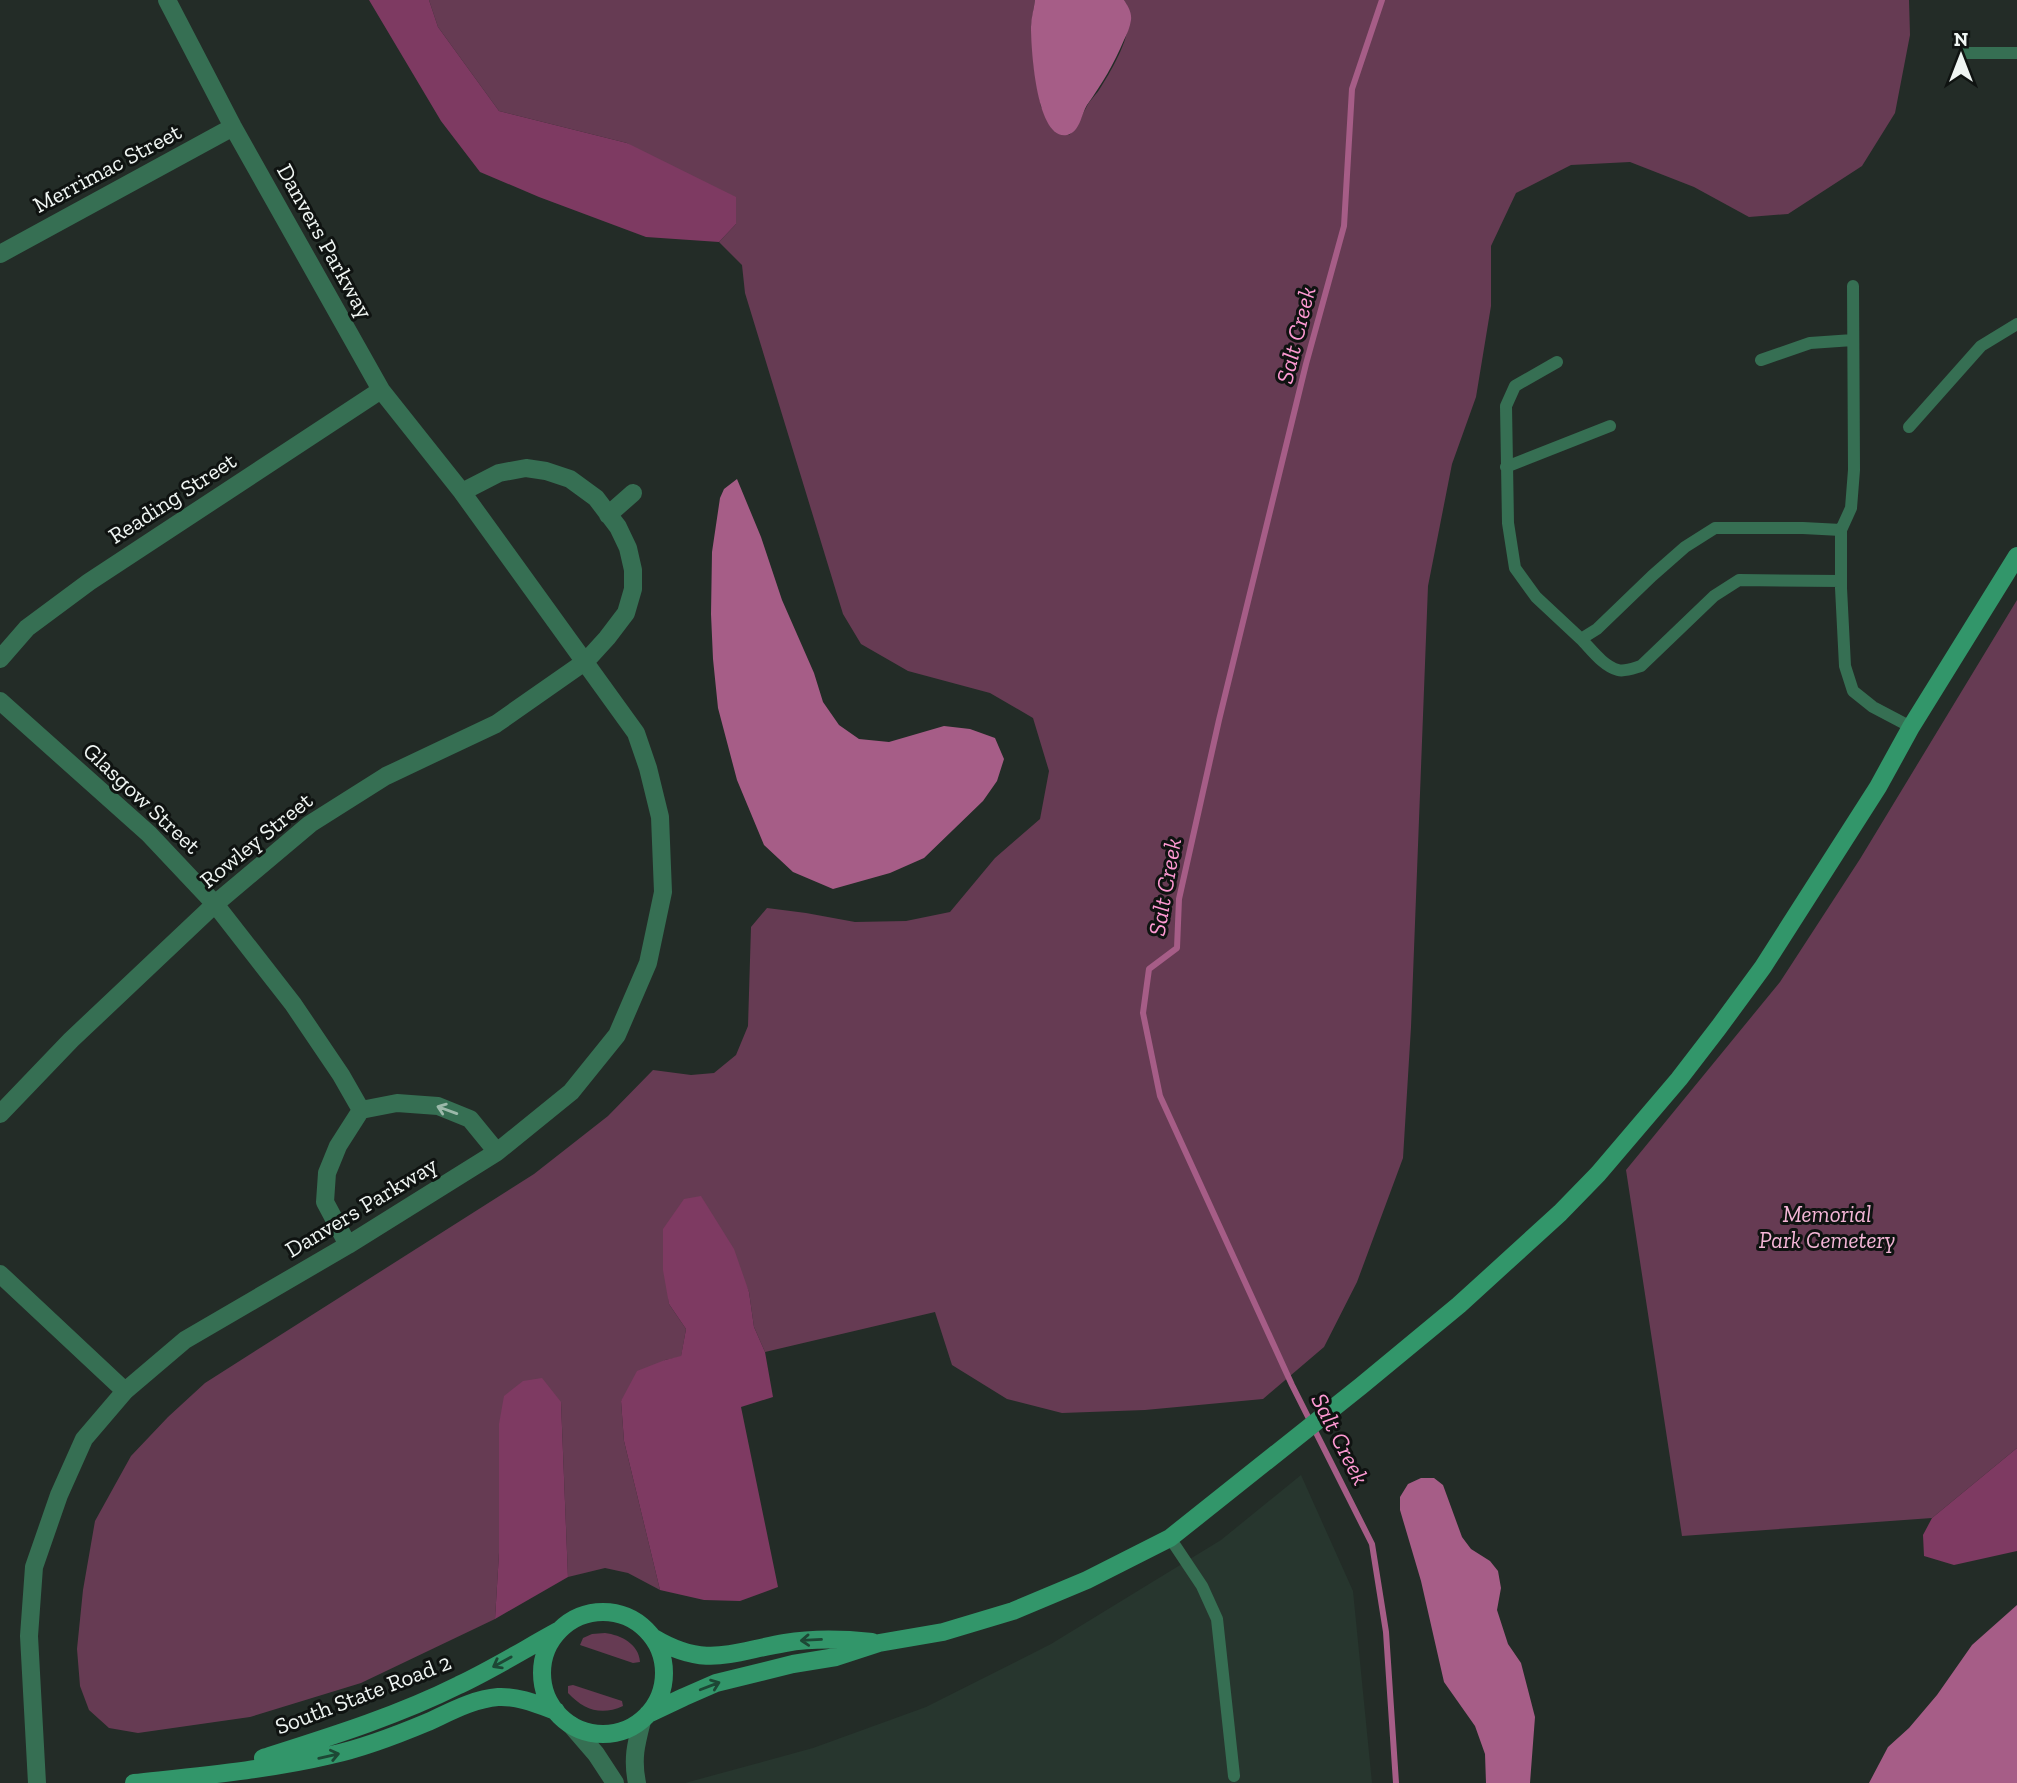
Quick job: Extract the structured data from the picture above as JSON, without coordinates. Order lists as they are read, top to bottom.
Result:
{
  "streets": {
    "main road": ["South State Road 2"],
    "street": [
      "Merrimac Street",
      "Danvers Parkway",
      "Reading Street",
      "Glasgow Street",
      "Rowley Street"
    ]
  },
  "crossings": [
    ["Merrimac Street", "Danvers Parkway"],
    ["Danvers Parkway", "Reading Street"],
    ["Danvers Parkway", "Rowley Street"],
    ["Glasgow Street", "Rowley Street"]
  ],
  "water": ["Salt Creek"],
  "parks": ["Memorial Park Cemetery"],
  "north": "top"
}
